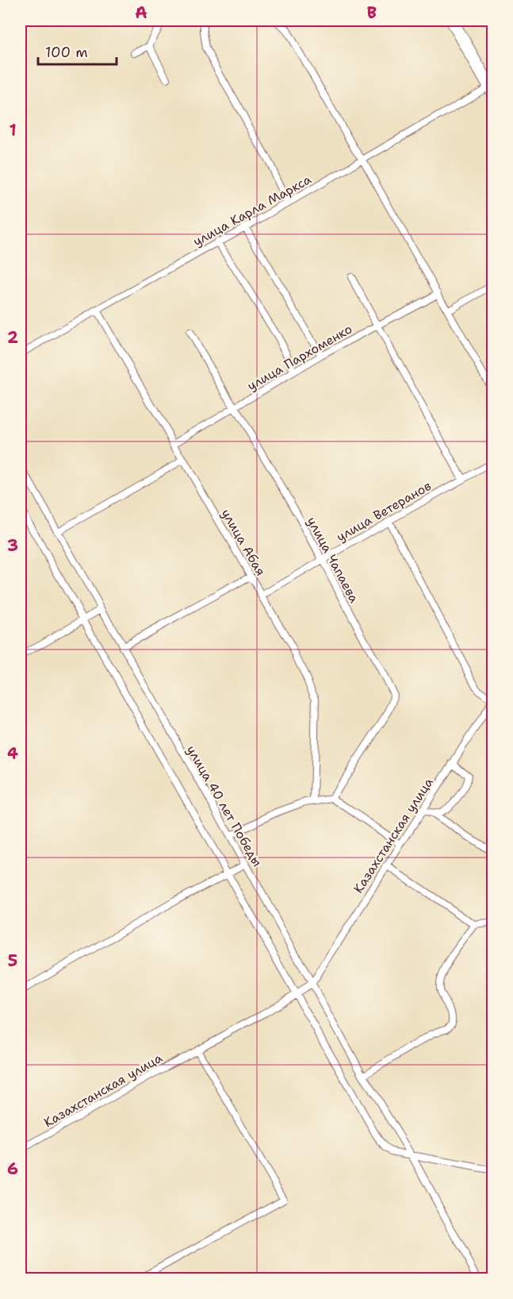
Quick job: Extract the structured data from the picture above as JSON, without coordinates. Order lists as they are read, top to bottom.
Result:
{
  "streets": {
    "street": [
      "улица Карла Маркса",
      "улица Пархоменко",
      "улица Ветеранов",
      "улица Абая",
      "улица Чапаева",
      "улица 40 лет Победы",
      "Казахстанская улица"
    ]
  },
  "crossings": [
    ["улица Карла Маркса", "улица Абая"],
    ["улица Пархоменко", "улица Абая"],
    ["улица Пархоменко", "улица Чапаева"],
    ["улица Ветеранов", "улица Абая"],
    ["улица Ветеранов", "улица Чапаева"],
    ["улица 40 лет Победы", "Казахстанская улица"]
  ],
  "scale_bar": "100 m",
  "grid": {
    "columns": ["A", "B"],
    "rows": [
      "1",
      "2",
      "3",
      "4",
      "5",
      "6"
    ]
  }
}
